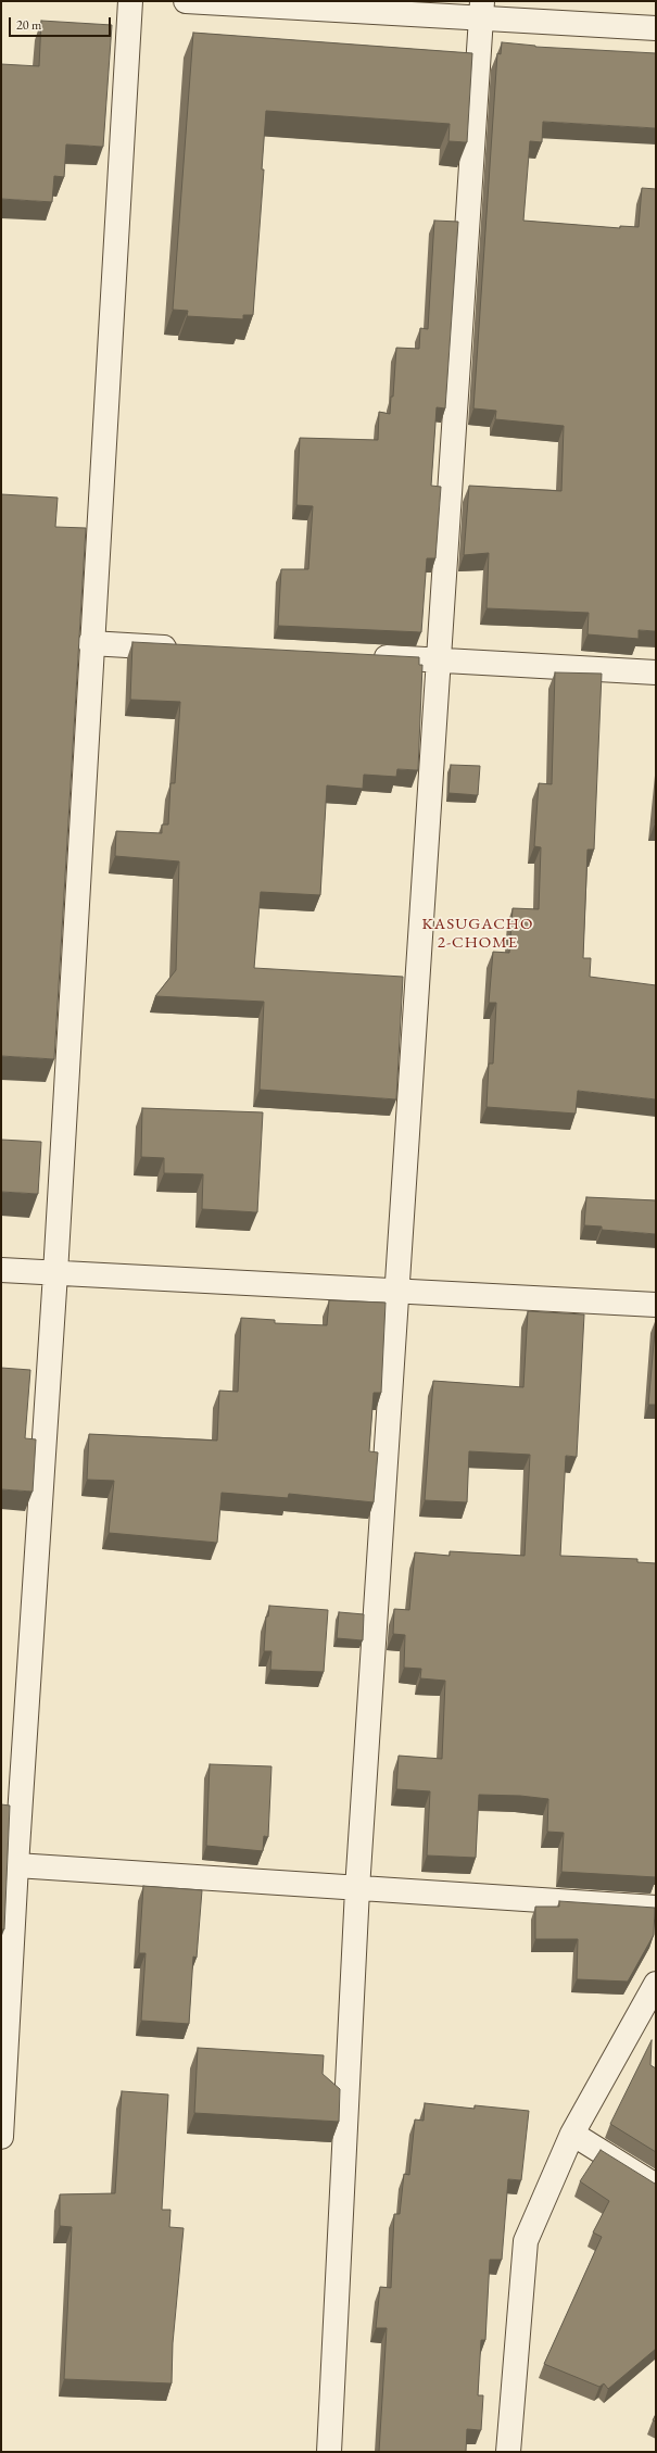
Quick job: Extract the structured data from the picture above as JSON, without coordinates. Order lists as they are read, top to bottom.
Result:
{
  "districts": ["KASUGACHO 2-CHOME"],
  "scale_bar": "20 m"
}
